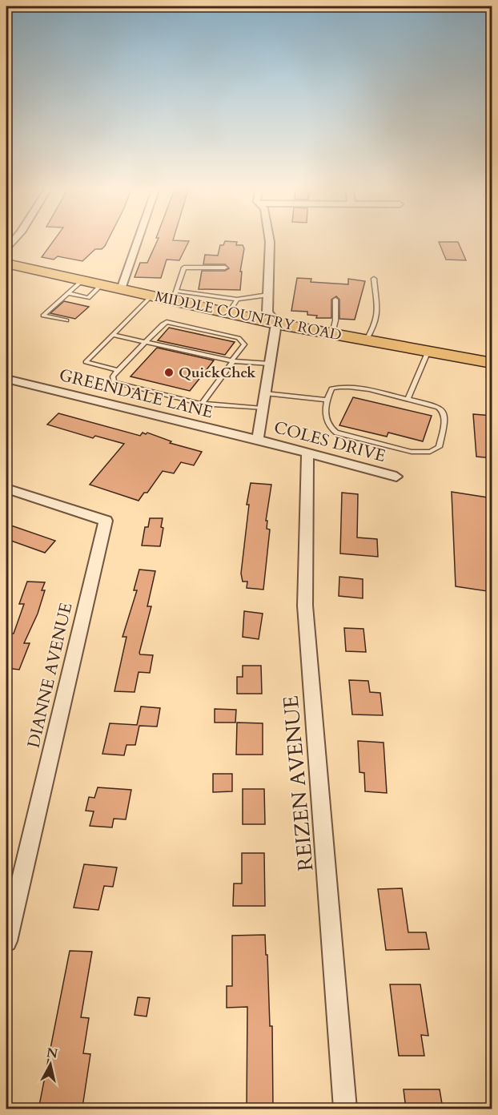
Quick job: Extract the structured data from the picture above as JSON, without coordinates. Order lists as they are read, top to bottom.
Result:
{
  "streets": {
    "main road": ["MIDDLE COUNTRY ROAD"],
    "street": [
      "GREENDALE LANE",
      "COLES DRIVE",
      "DIANNE AVENUE",
      "REIZEN AVENUE"
    ]
  },
  "crossings": [
    ["MIDDLE COUNTRY ROAD", "COLES DRIVE"],
    ["GREENDALE LANE", "COLES DRIVE"],
    ["COLES DRIVE", "REIZEN AVENUE"]
  ],
  "places": ["QuickChek"],
  "north": "top"
}
